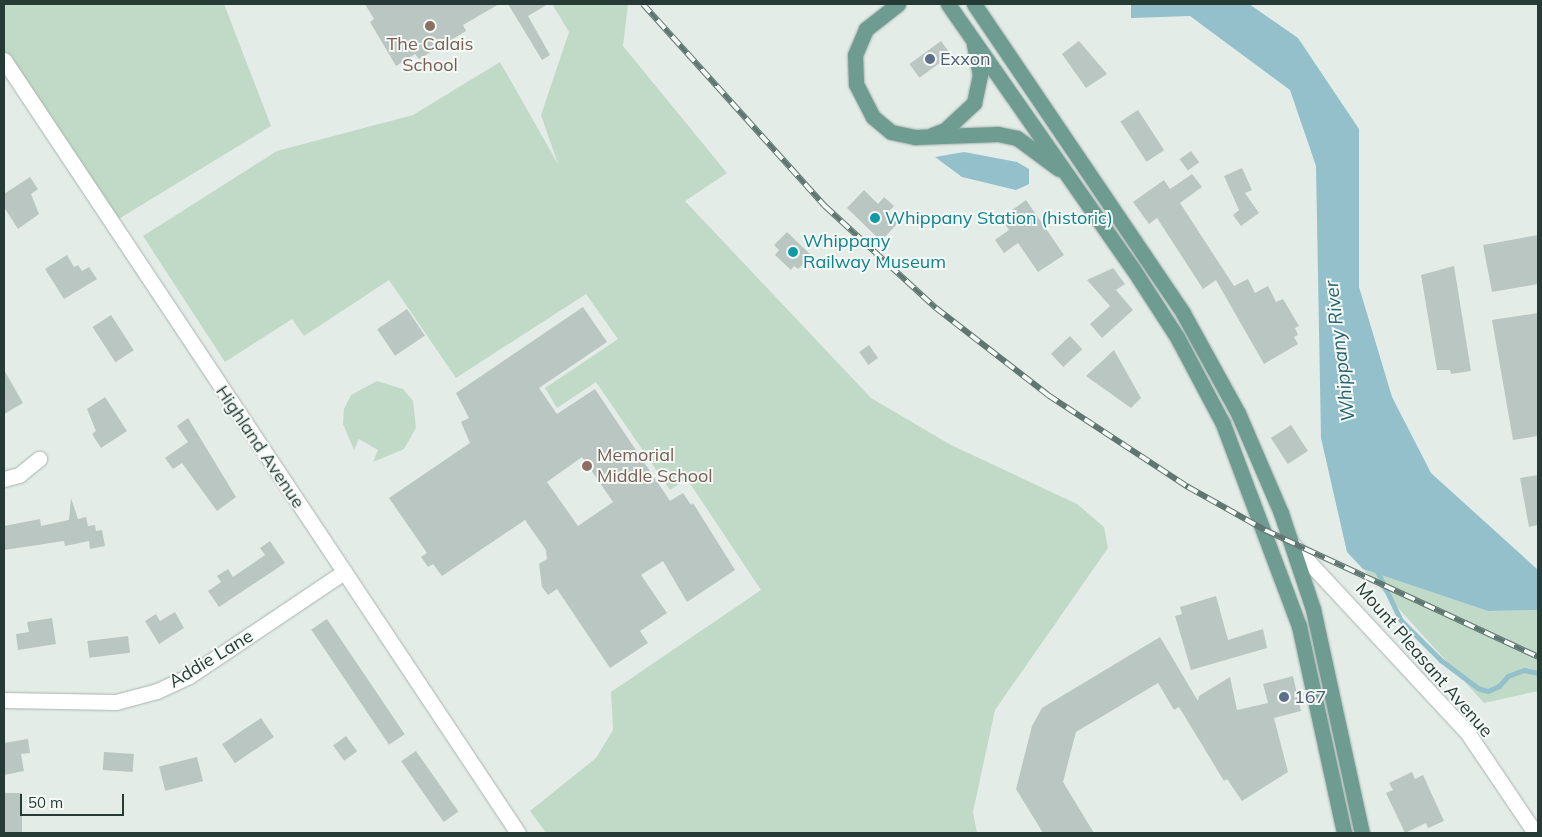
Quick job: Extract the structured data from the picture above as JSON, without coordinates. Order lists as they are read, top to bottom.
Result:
{
  "streets": {
    "street": ["Highland Avenue", "Addie Lane", "Mount Pleasant Avenue"]
  },
  "crossings": [
    ["Highland Avenue", "Addie Lane"]
  ],
  "water": ["Whippany River"],
  "places": [
    "The Calais School",
    "Exxon",
    "Whippany Station (historic)",
    "Whippany Railway Museum",
    "Memorial Middle School",
    "167"
  ],
  "scale_bar": "50 m"
}
